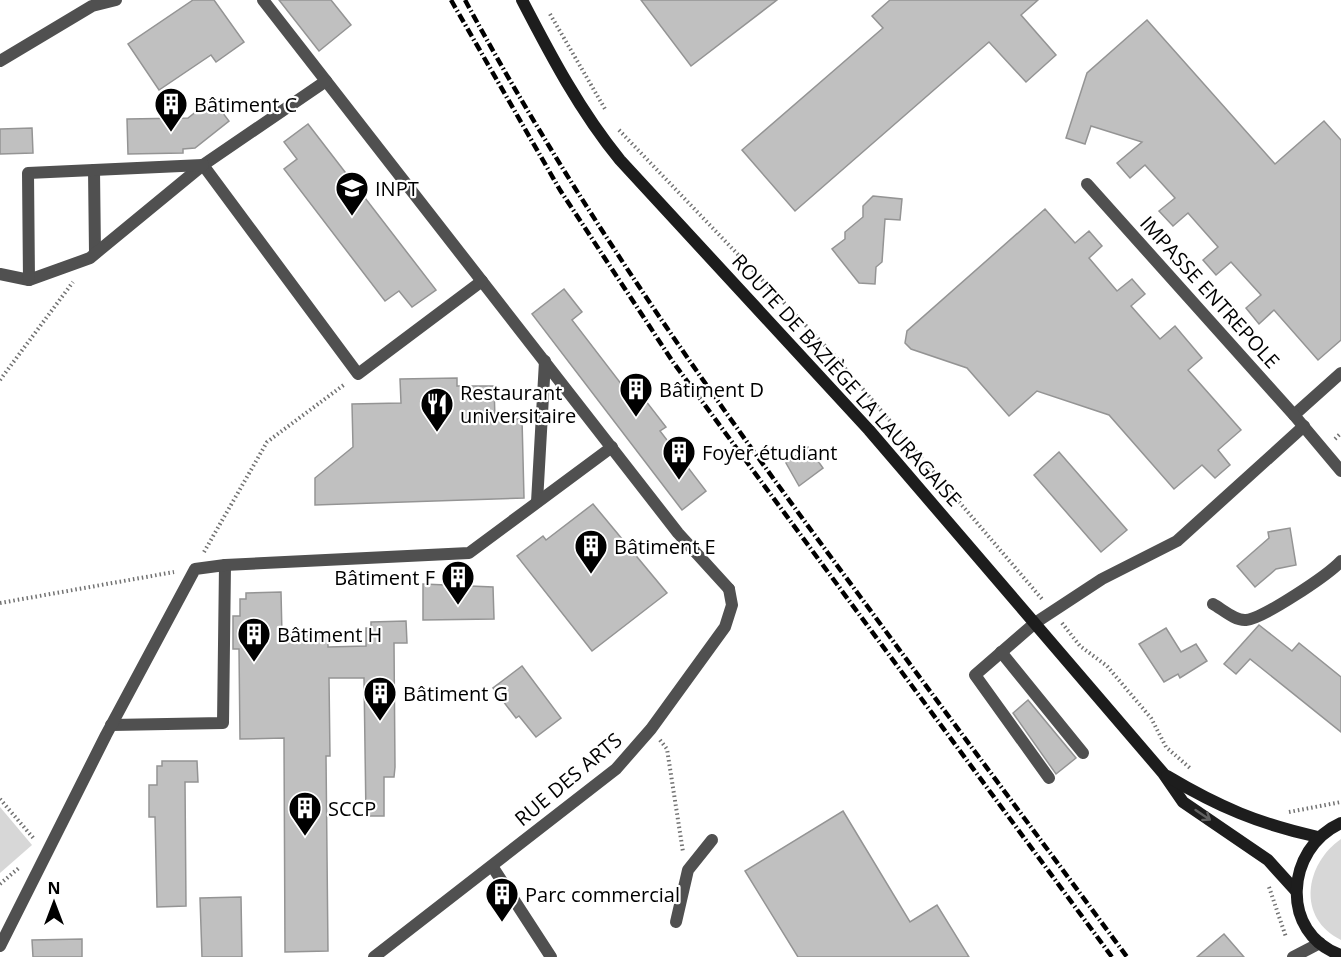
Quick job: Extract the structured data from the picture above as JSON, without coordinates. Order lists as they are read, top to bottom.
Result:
{
  "streets": {
    "main road": ["ROUTE DE BAZIÈGE LA LAURAGAISE"],
    "street": ["IMPASSE ENTREPOLE", "RUE DES ARTS"]
  },
  "places": {
    "building": [
      "Bâtiment C",
      "Bâtiment D",
      "Foyer étudiant",
      "Bâtiment E",
      "Bâtiment F",
      "Bâtiment H",
      "Bâtiment G",
      "SCCP",
      "Parc commercial"
    ],
    "school or university": ["INPT"],
    "restaurant": ["Restaurant universitaire"]
  },
  "north": "top"
}
